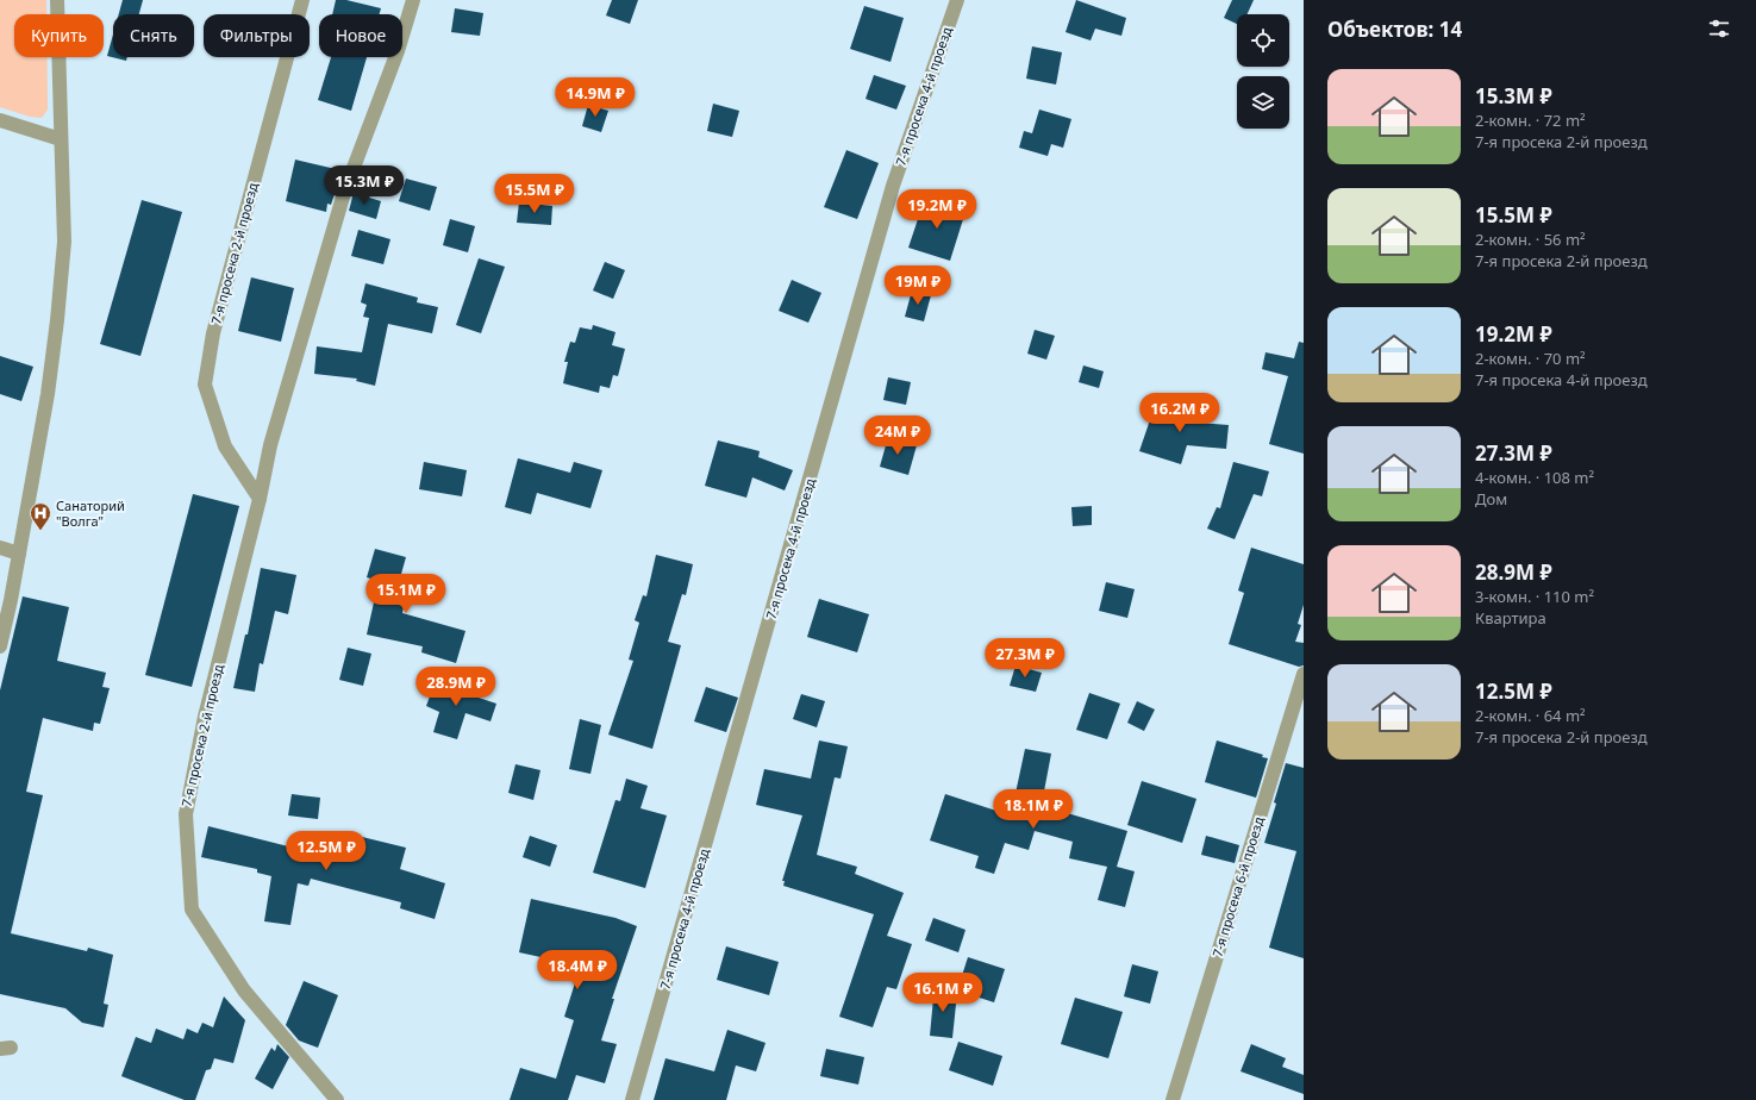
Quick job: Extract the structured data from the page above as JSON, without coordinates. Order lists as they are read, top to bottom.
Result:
{
  "streets": {
    "street": ["7-я просека 4-й проезд", "7-я просека 2-й проезд", "7-я просека 6-й проезд"]
  },
  "places": {
    "hospital": ["Санаторий \"Волга\""]
  },
  "page": {
    "heading": "Объектов: 14",
    "chip": [
      "Купить",
      "Снять",
      "Фильтры",
      "Новое"
    ],
    "list": [
      {
        "name": "15.3M ₽",
        "note": "2-комн. · 72 m² · 7-я просека 2-й проезд"
      },
      {
        "name": "15.5M ₽",
        "note": "2-комн. · 56 m² · 7-я просека 2-й проезд"
      },
      {
        "name": "19.2M ₽",
        "note": "2-комн. · 70 m² · 7-я просека 4-й проезд"
      },
      {
        "name": "27.3M ₽",
        "note": "4-комн. · 108 m² · Дом"
      },
      {
        "name": "28.9M ₽",
        "note": "3-комн. · 110 m² · Квартира"
      },
      {
        "name": "12.5M ₽",
        "note": "2-комн. · 64 m² · 7-я просека 2-й проезд"
      }
    ],
    "price": [
      "14.9M ₽",
      "15.3M ₽",
      "15.5M ₽",
      "19.2M ₽",
      "19M ₽",
      "16.2M ₽",
      "24M ₽",
      "15.1M ₽",
      "27.3M ₽",
      "28.9M ₽",
      "18.1M ₽",
      "12.5M ₽",
      "18.4M ₽",
      "16.1M ₽"
    ]
  }
}
